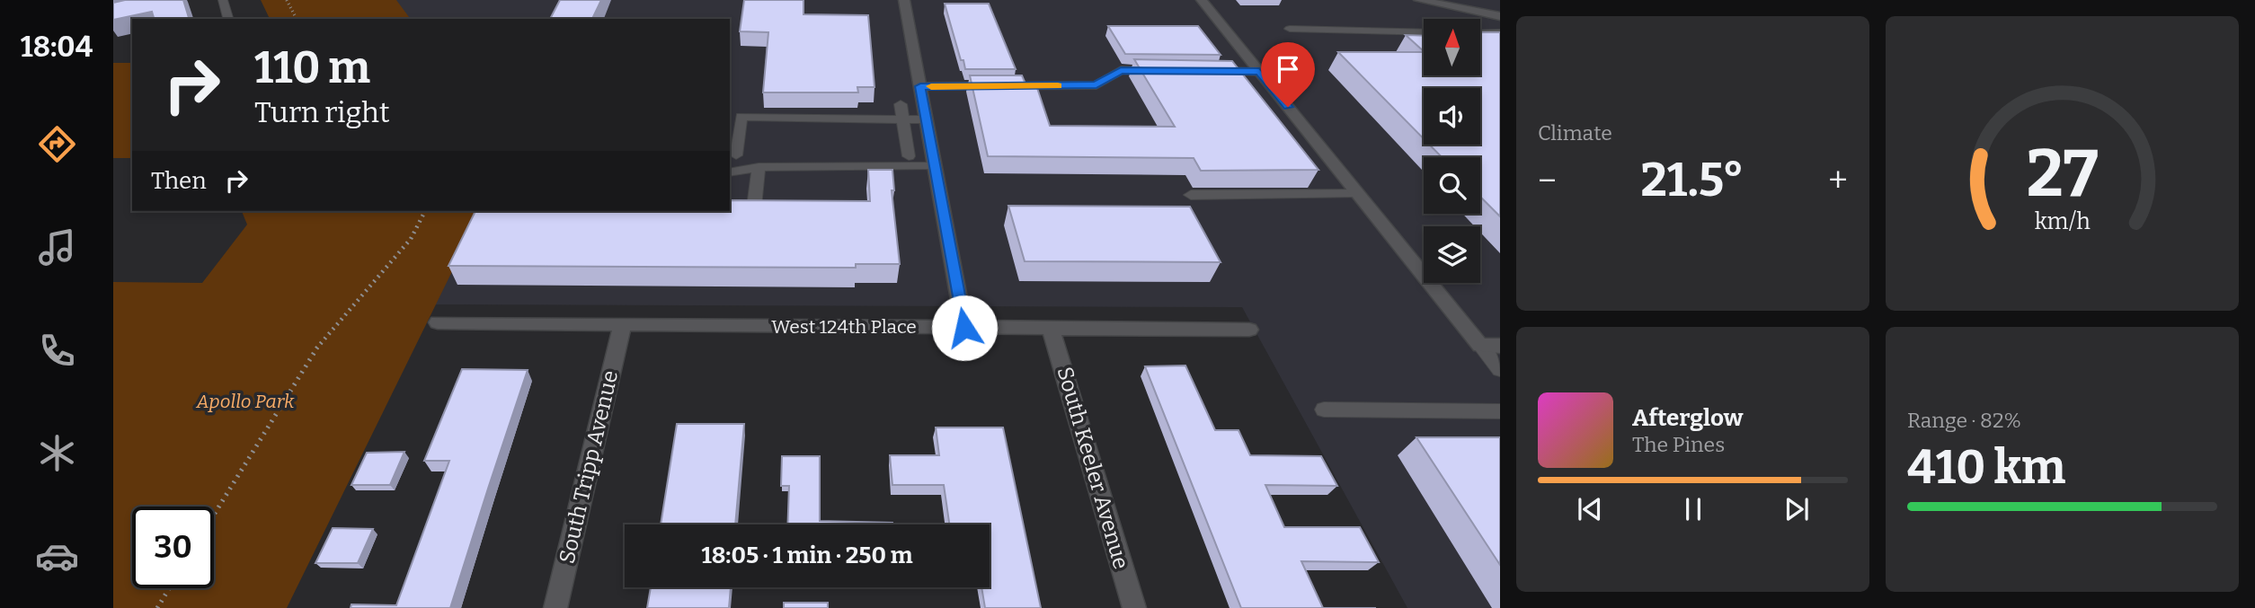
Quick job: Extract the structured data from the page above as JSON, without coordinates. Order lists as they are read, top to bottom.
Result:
{
  "streets": {
    "street": ["West 124th Place", "South Tripp Avenue", "South Keeler Avenue"]
  },
  "crossings": [
    ["West 124th Place", "South Tripp Avenue"],
    ["West 124th Place", "South Keeler Avenue"]
  ],
  "parks": ["Apollo Park"],
  "north": "top",
  "page": {
    "tabs": "18:04",
    "tile": [
      "Climate",
      ["Range · 82%", "410 km"]
    ],
    "turn": ["110 m", "Turn right"],
    "then": "Then",
    "heat": ["−", "21.5°", "+"],
    "song": ["Afterglow", "The Pines"],
    "limit": "30",
    "trip": "18:05 · 1 min · 250 m",
    "gauge": ["27", "km/h"]
  }
}
